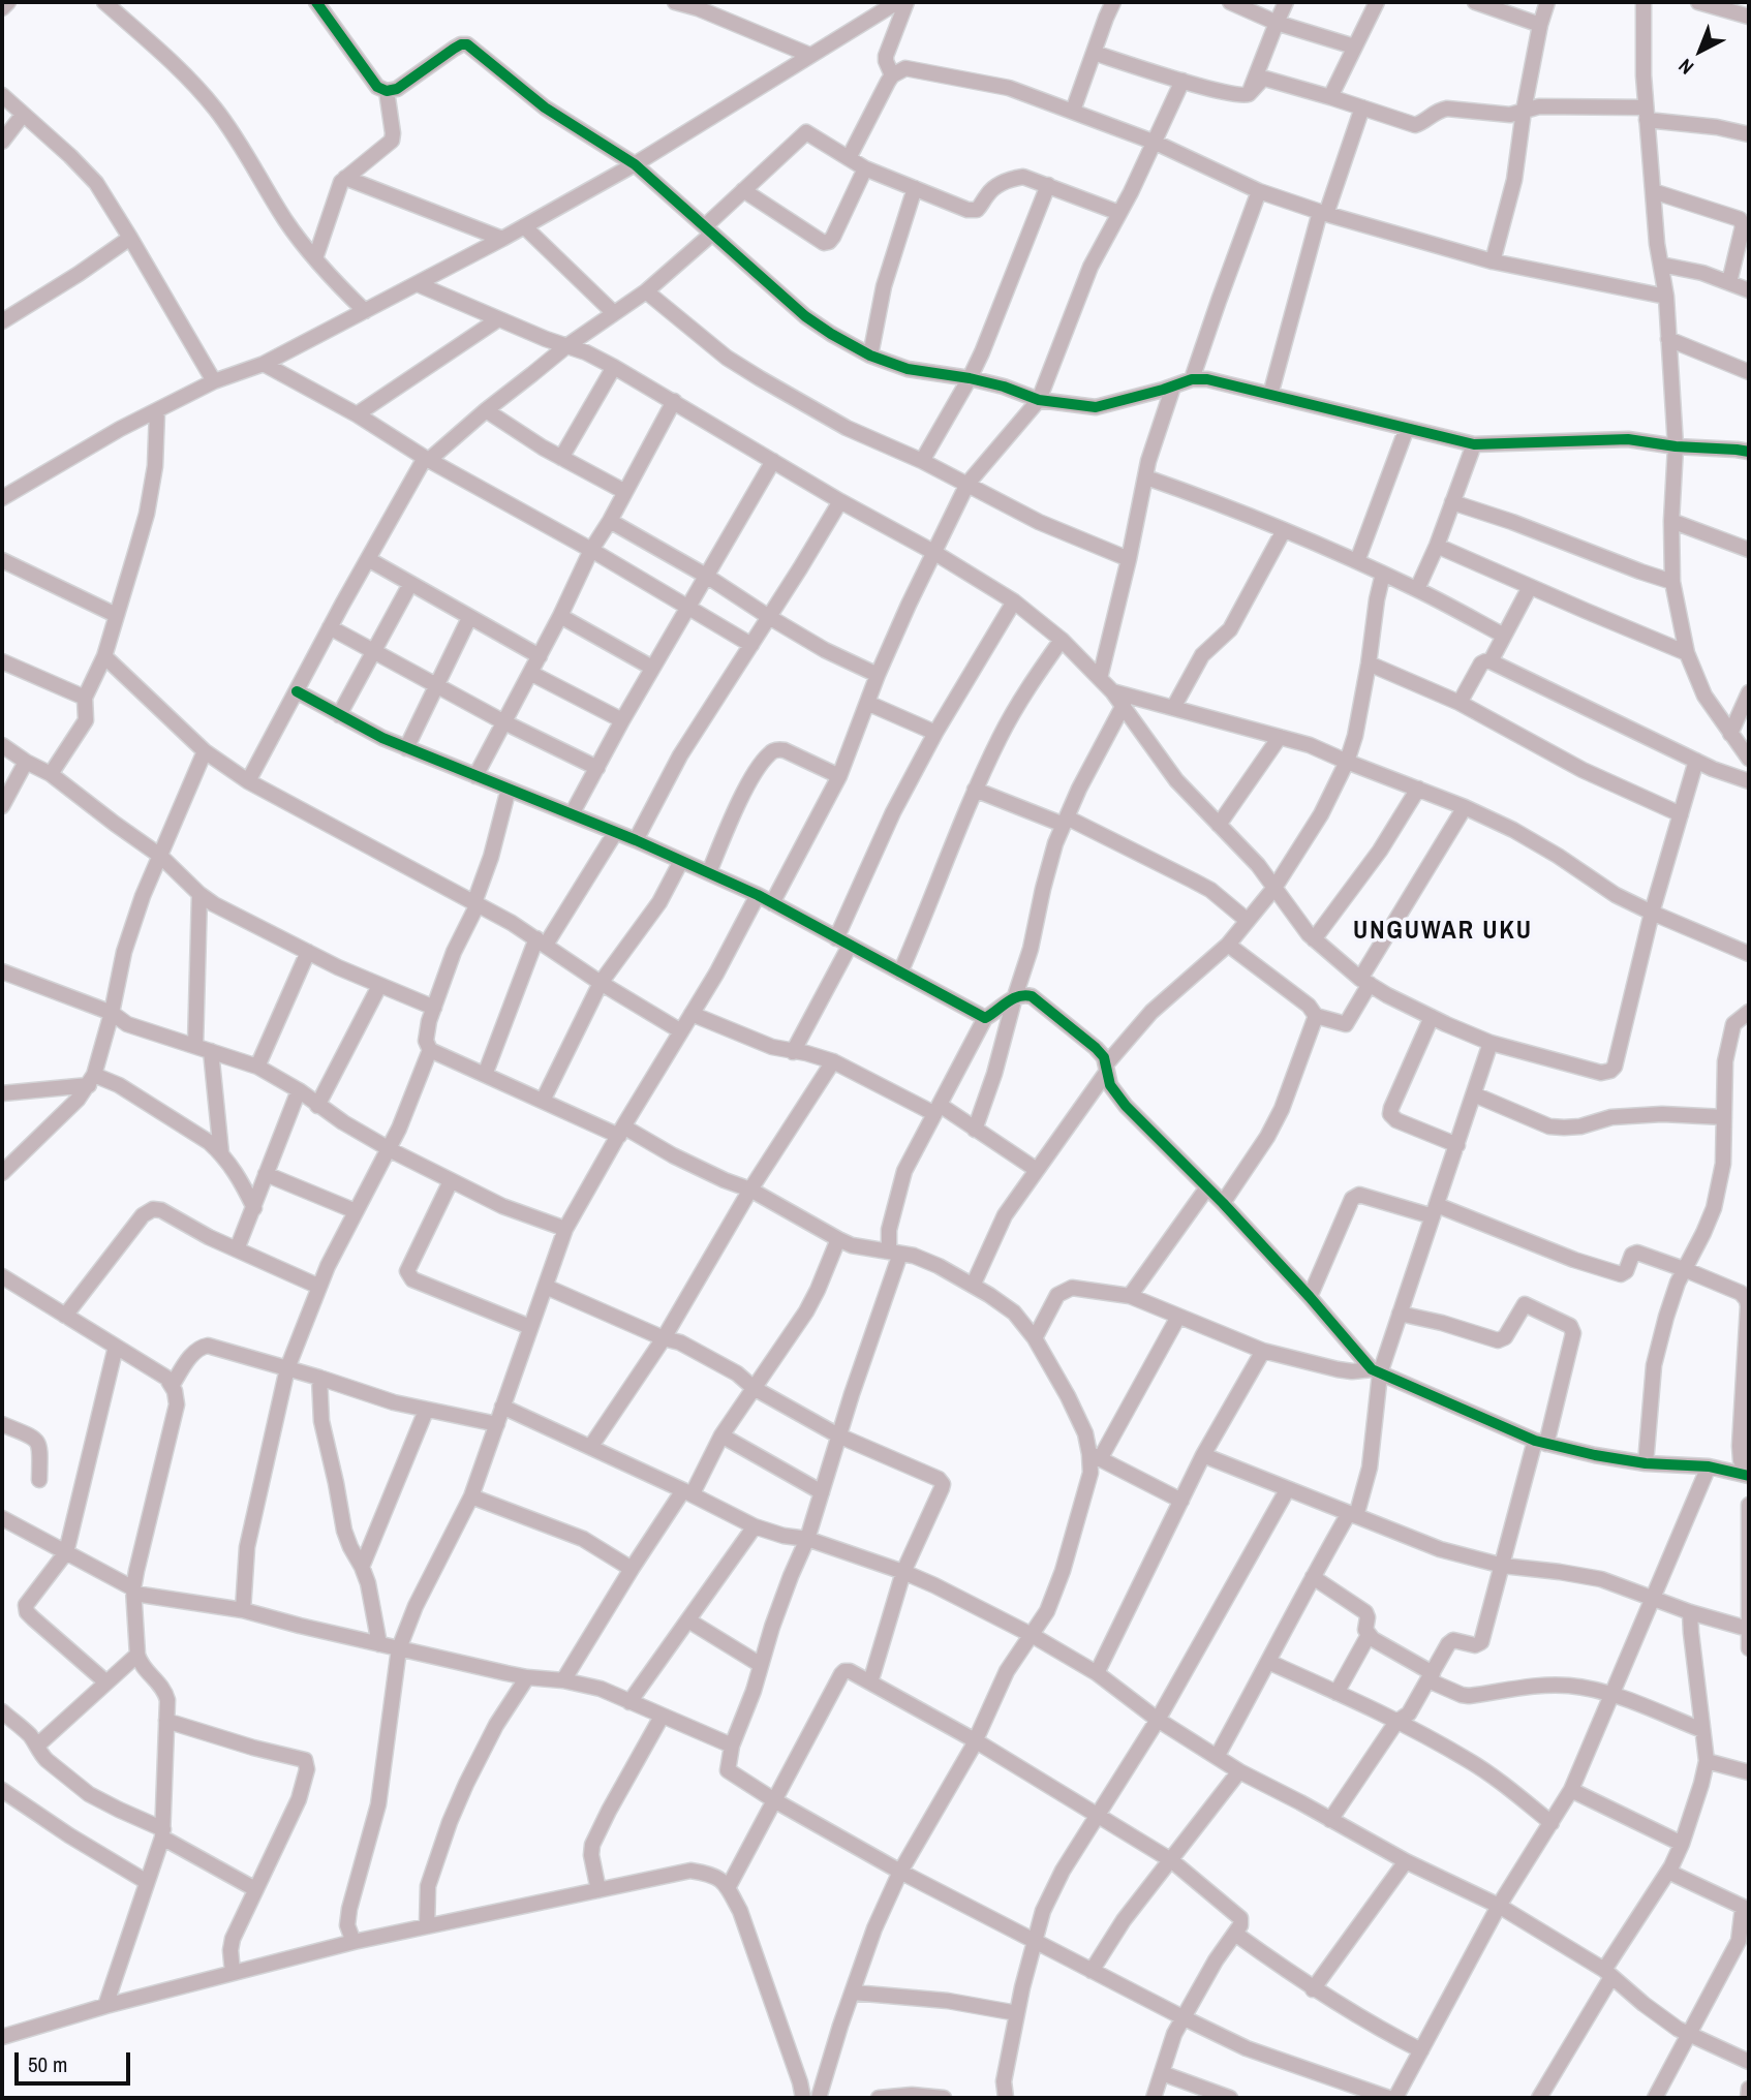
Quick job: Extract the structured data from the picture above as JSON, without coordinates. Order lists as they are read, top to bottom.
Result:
{
  "districts": ["UNGUWAR UKU"],
  "scale_bar": "50 m",
  "north": "bottom left"
}
